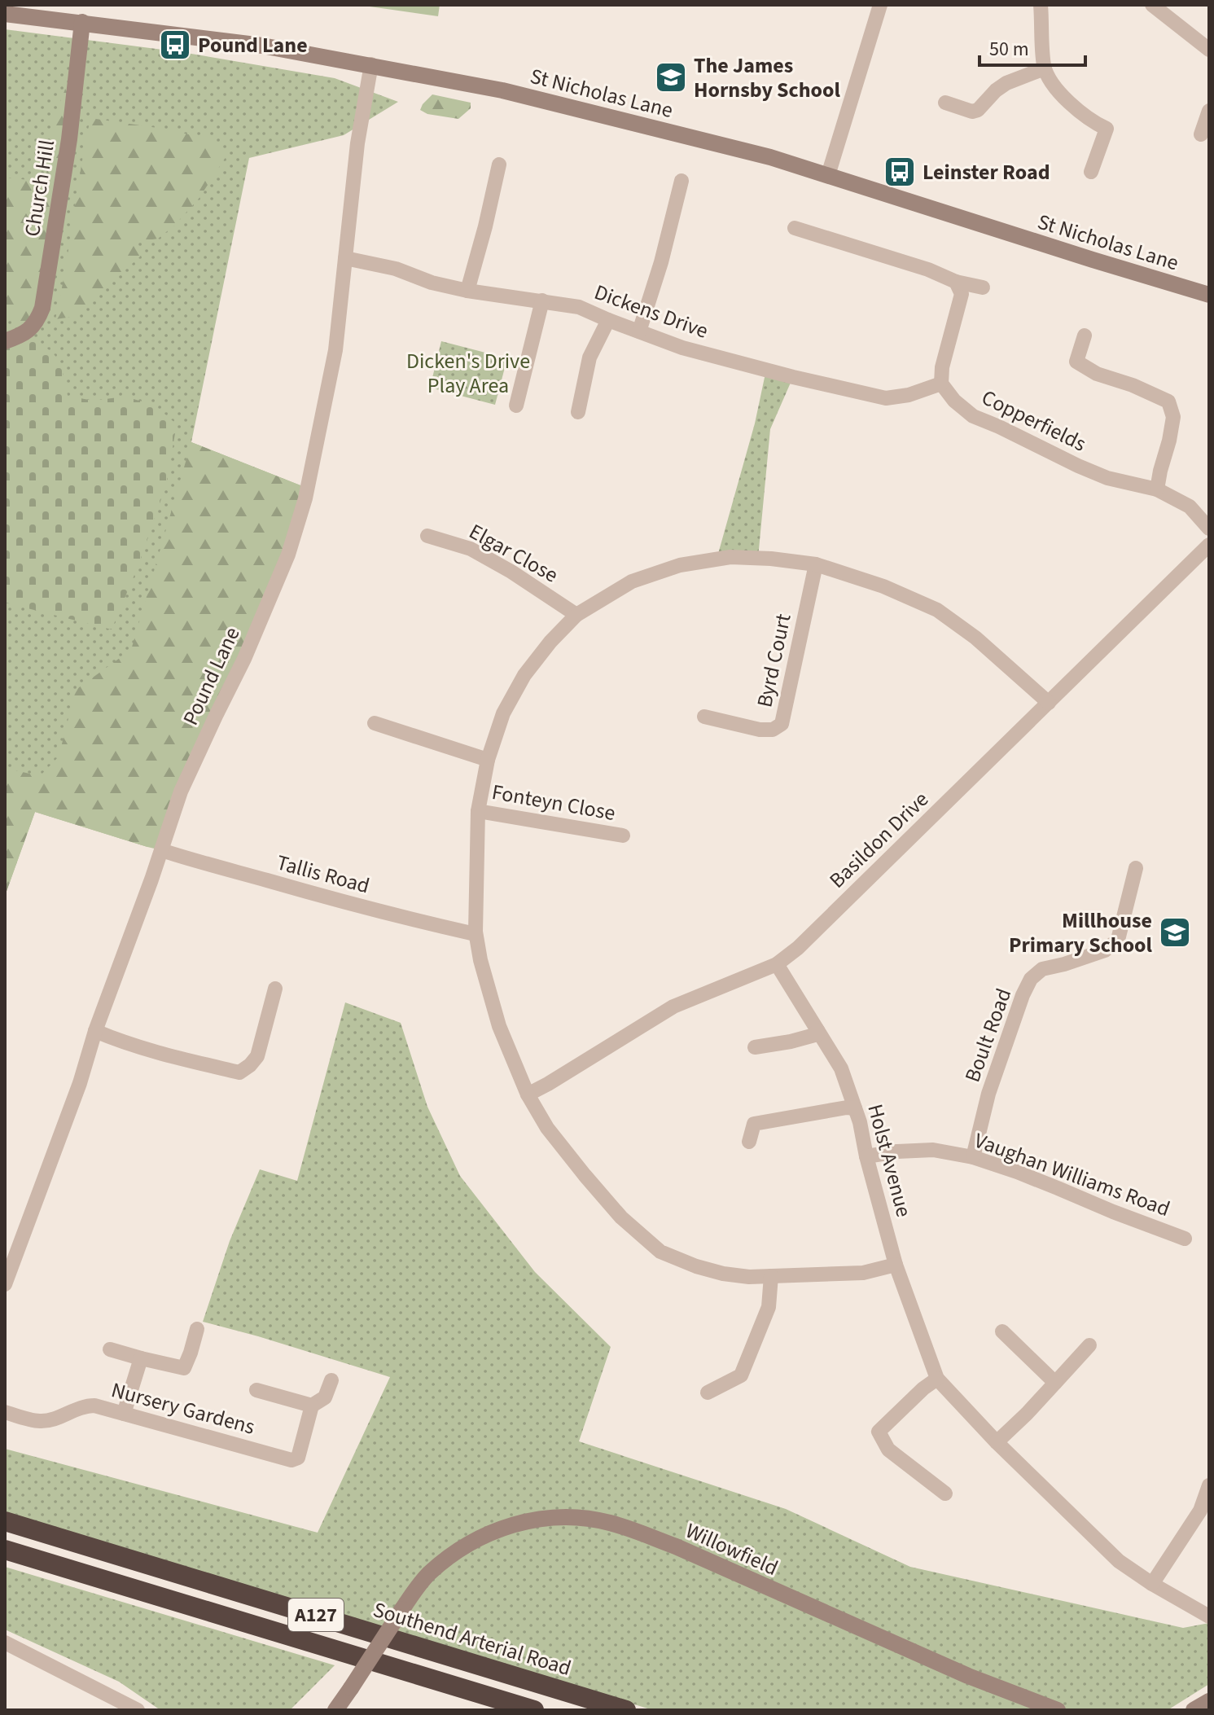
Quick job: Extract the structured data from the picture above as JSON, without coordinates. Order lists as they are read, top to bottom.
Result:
{
  "streets": {
    "highway": ["A127", "Southend Arterial Road"],
    "main road": ["St Nicholas Lane", "Church Hill", "Willowfield"],
    "street": [
      "Dickens Drive",
      "Copperfields",
      "Elgar Close",
      "Byrd Court",
      "Pound Lane",
      "Fonteyn Close",
      "Basildon Drive",
      "Tallis Road",
      "Boult Road",
      "Holst Avenue",
      "Vaughan Williams Road",
      "Nursery Gardens"
    ]
  },
  "crossings": [
    ["St Nicholas Lane", "Church Hill"],
    ["St Nicholas Lane", "Pound Lane"],
    ["Dickens Drive", "Copperfields"],
    ["Dickens Drive", "Pound Lane"],
    ["Pound Lane", "Tallis Road"],
    ["Basildon Drive", "Holst Avenue"],
    ["Boult Road", "Vaughan Williams Road"],
    ["Holst Avenue", "Vaughan Williams Road"]
  ],
  "parks": ["Dicken's Drive Play Area"],
  "places": {
    "bus stop": ["Pound Lane", "Leinster Road"],
    "school or university": ["The James Hornsby School", "Millhouse Primary School"]
  },
  "scale_bar": "50 m"
}
